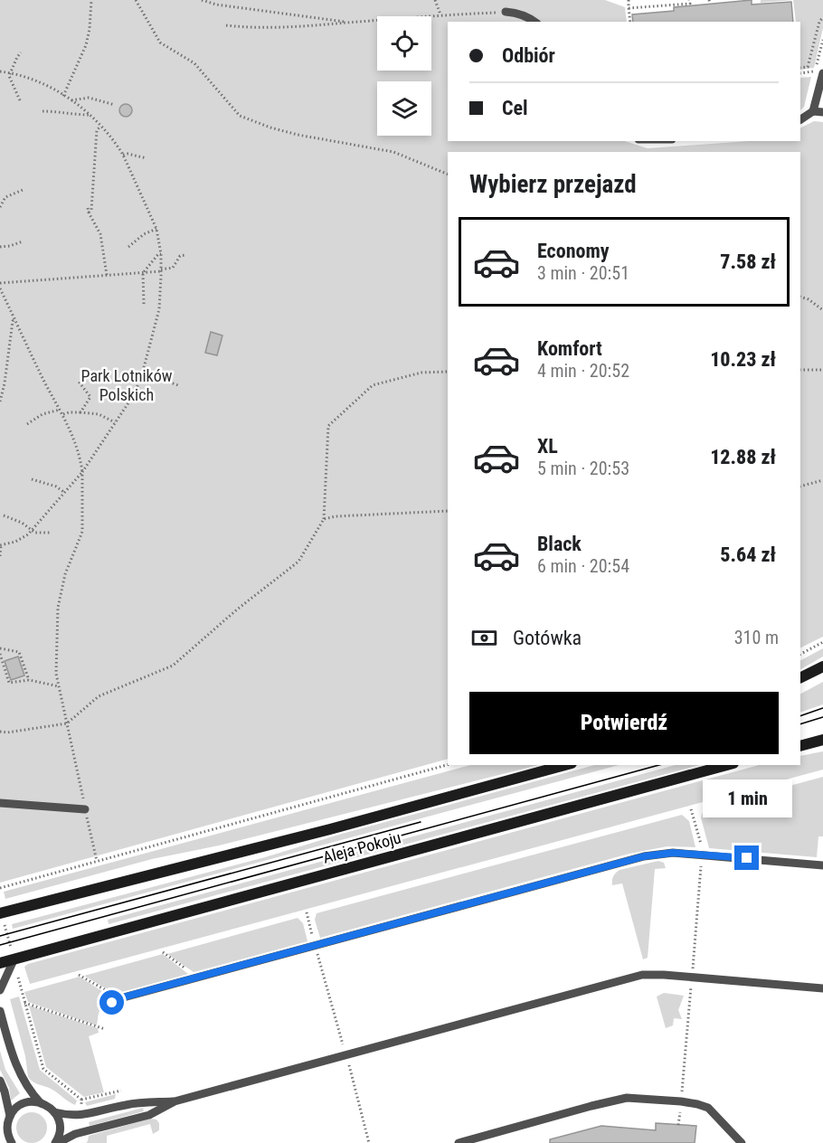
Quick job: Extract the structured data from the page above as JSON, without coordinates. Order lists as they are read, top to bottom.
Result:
{
  "streets": {
    "main road": ["Aleja Pokoju"]
  },
  "parks": ["Park Lotników Polskich"],
  "page": {
    "banner": ["Odbiór", "Cel"],
    "heading": "Wybierz przejazd",
    "list": [
      {
        "name": "Economy",
        "note": "3 min · 20:51",
        "value": "7.58 zł"
      },
      {
        "name": "Komfort",
        "note": "4 min · 20:52",
        "value": "10.23 zł"
      },
      {
        "name": "XL",
        "note": "5 min · 20:53",
        "value": "12.88 zł"
      },
      {
        "name": "Black",
        "note": "6 min · 20:54",
        "value": "5.64 zł"
      }
    ],
    "pay": ["Gotówka", "310 m"],
    "buttons": "Potwierdź",
    "bubble": "1 min"
  }
}
